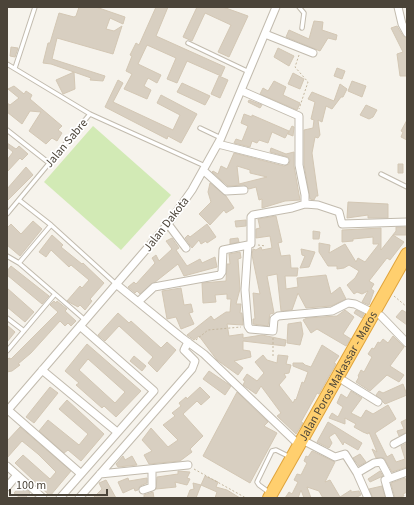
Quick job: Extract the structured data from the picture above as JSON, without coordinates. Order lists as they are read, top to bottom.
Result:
{
  "streets": {
    "highway": ["Jalan Poros Makassar - Maros"],
    "street": ["Jalan Dakota"],
    "lane": ["Jalan Sabre"]
  },
  "crossings": [
    ["Jalan Sabre", "Jalan Dakota"]
  ],
  "scale_bar": "100 m"
}
